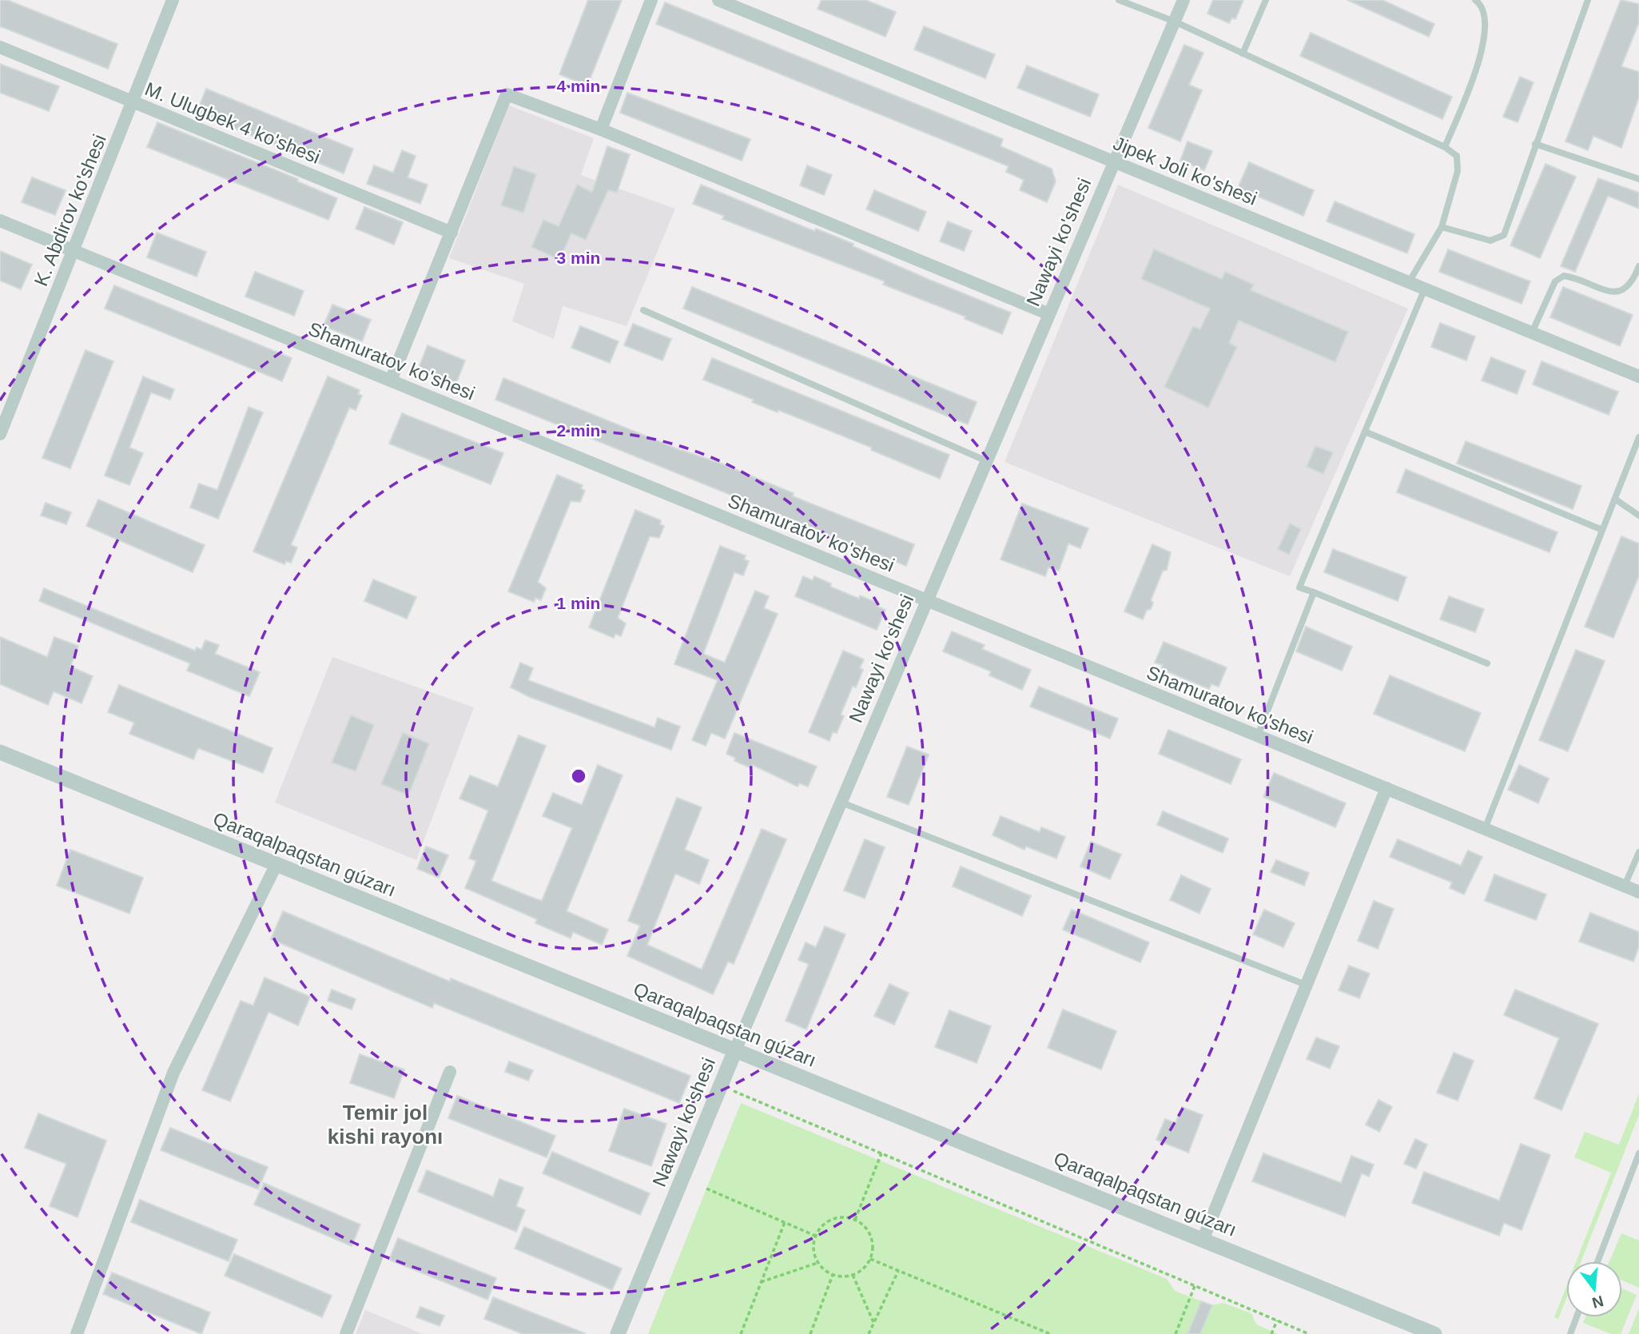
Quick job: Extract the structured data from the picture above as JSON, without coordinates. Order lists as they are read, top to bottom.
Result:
{
  "streets": {
    "street": [
      "M. Ulugbek 4 ko'shesi",
      "Jipek Joli ko'shesi",
      "K. Abdirov ko'shesi",
      "Nawayi ko'shesi",
      "Shamuratov ko'shesi",
      "Qaraqalpaqstan gúzarı"
    ]
  },
  "crossings": [
    ["M. Ulugbek 4 ko'shesi", "K. Abdirov ko'shesi"],
    ["Jipek Joli ko'shesi", "Nawayi ko'shesi"],
    ["K. Abdirov ko'shesi", "Shamuratov ko'shesi"],
    ["Nawayi ko'shesi", "Shamuratov ko'shesi"],
    ["Nawayi ko'shesi", "Qaraqalpaqstan gúzarı"]
  ],
  "districts": ["Temir jol kishi rayonı"],
  "north": "bottom",
  "rings": [
    "4 min",
    "3 min",
    "2 min",
    "1 min"
  ]
}
